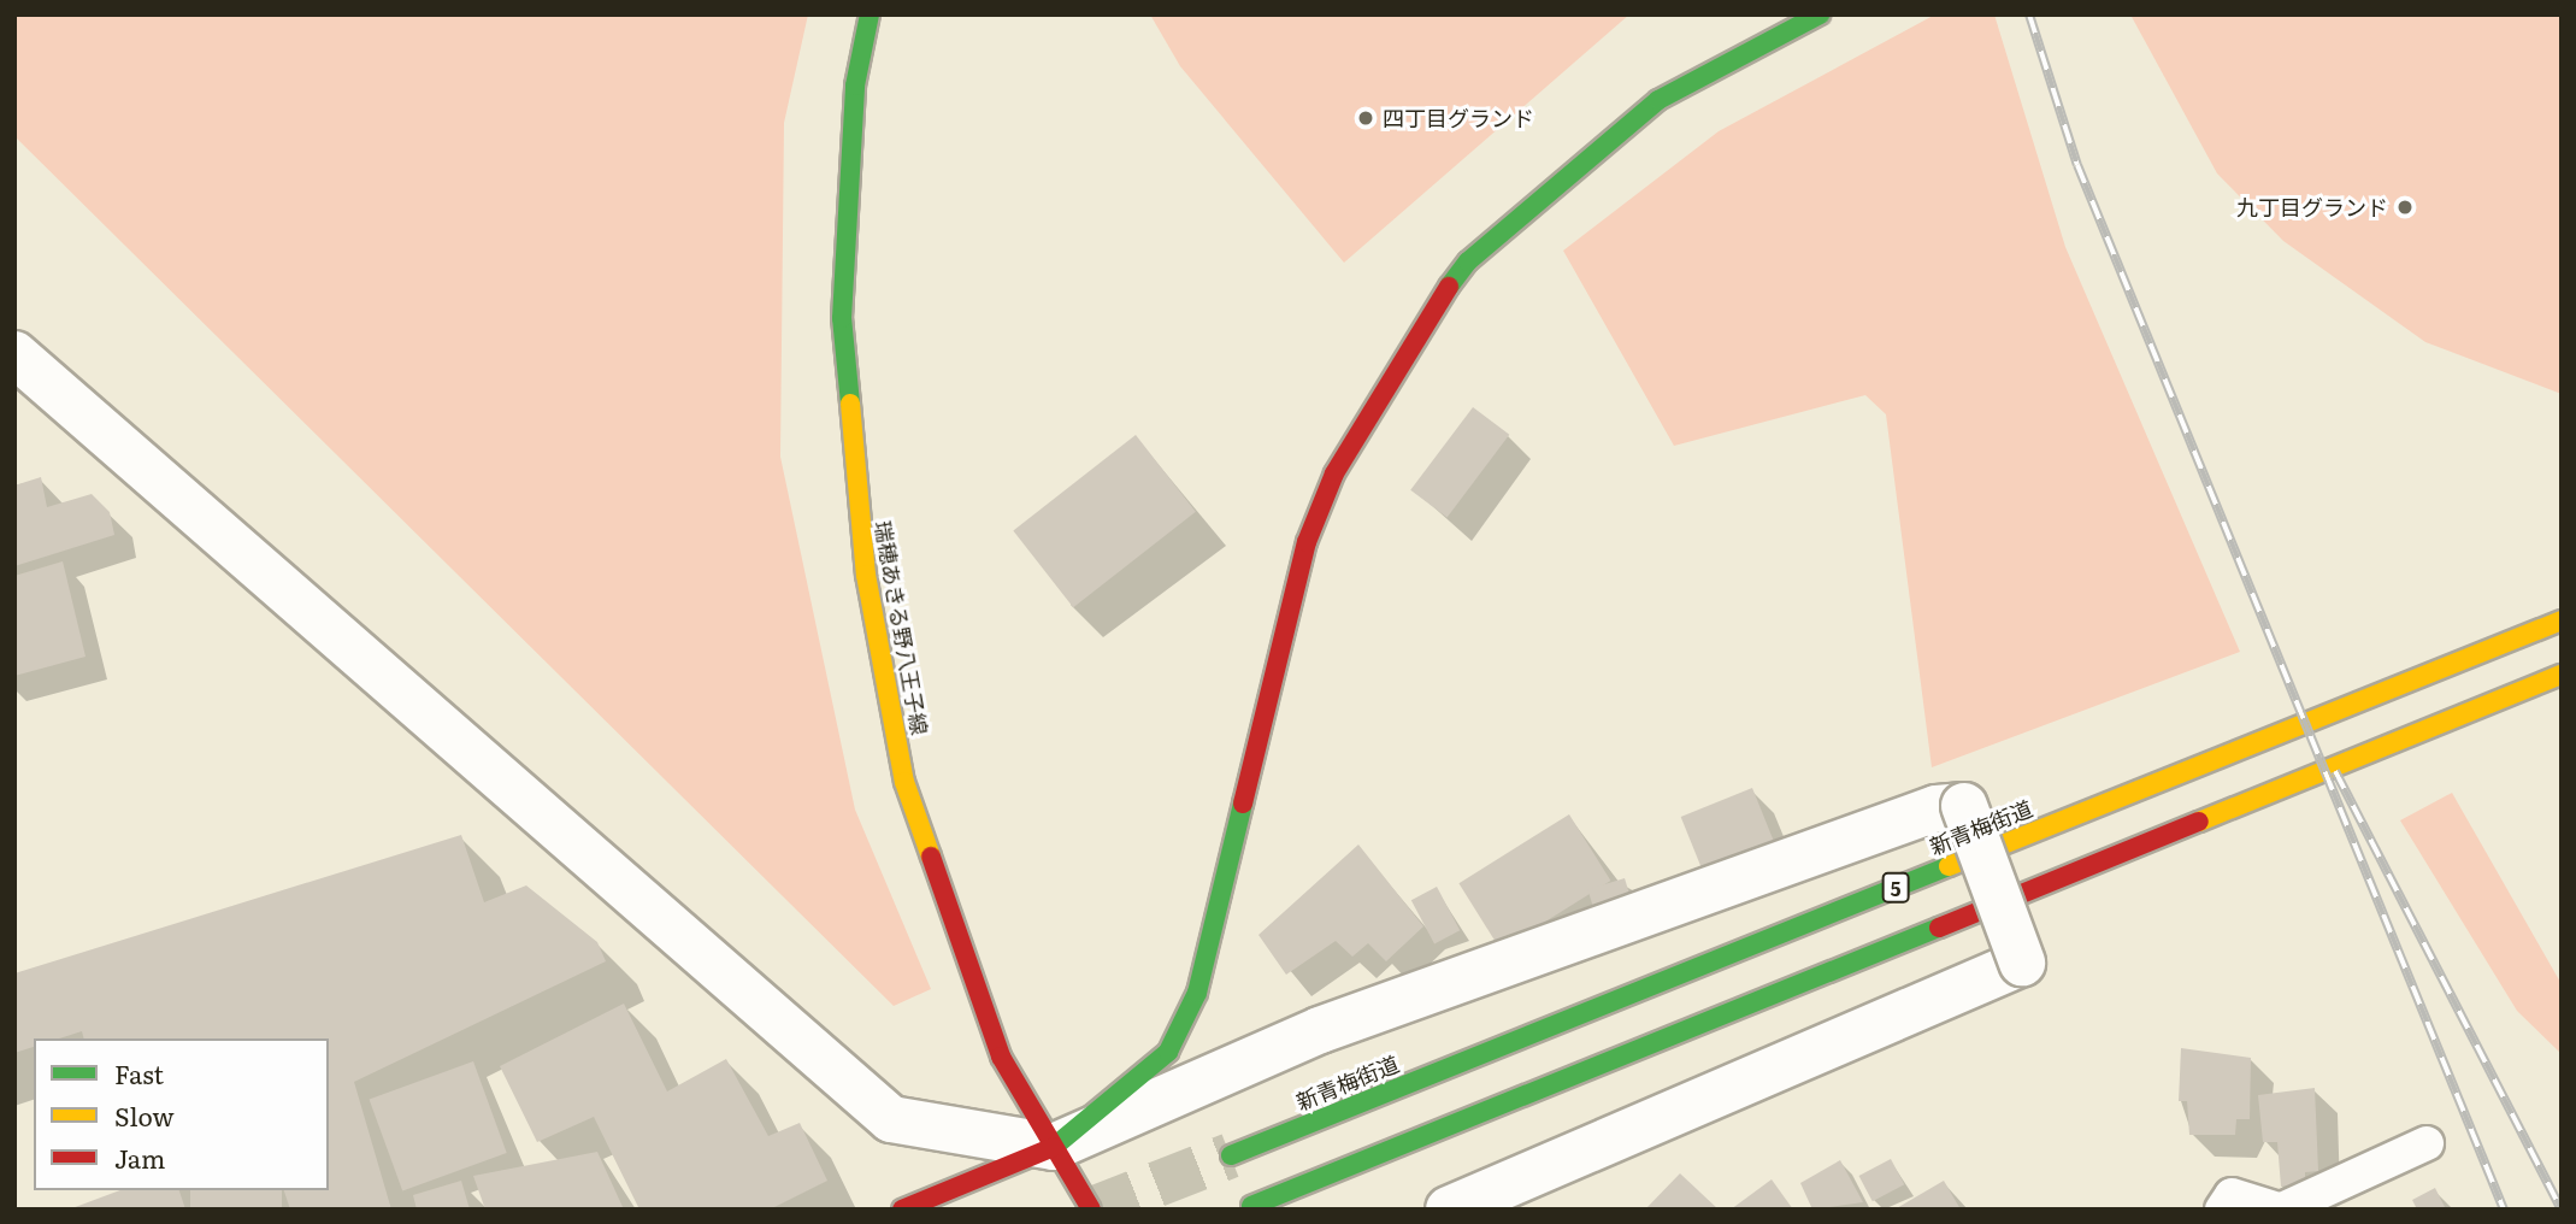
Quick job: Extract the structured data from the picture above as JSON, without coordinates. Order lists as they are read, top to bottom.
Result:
{
  "streets": {
    "main road": ["瑞穂あきる野八王子線", "新青梅街道", "5"]
  },
  "places": ["四丁目グランド", "九丁目グランド"],
  "legend": ["Fast", "Slow", "Jam"]
}
